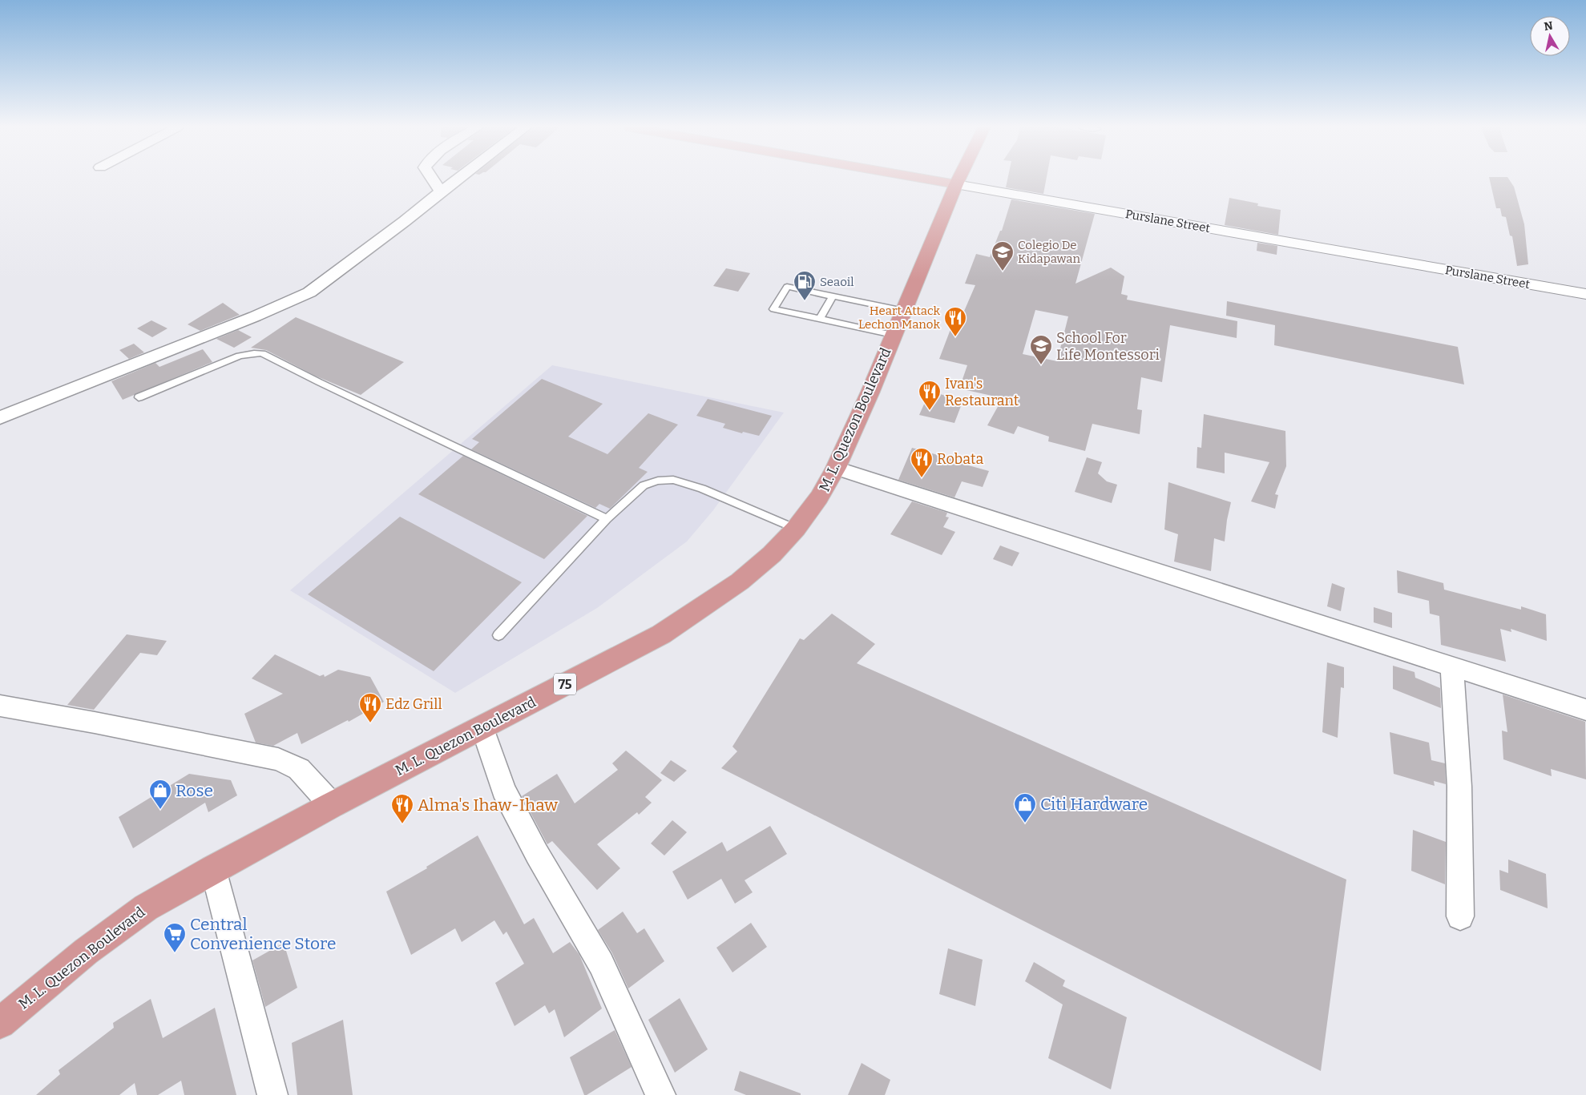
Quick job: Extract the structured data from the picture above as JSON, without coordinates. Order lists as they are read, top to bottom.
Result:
{
  "streets": {
    "highway": ["M. L. Quezon Boulevard", "75"],
    "main road": ["Purslane Street"]
  },
  "crossings": [
    ["Purslane Street", "M. L. Quezon Boulevard"]
  ],
  "places": {
    "school or university": ["Colegio De Kidapawan", "School For Life Montessori"],
    "fuel station": ["Seaoil"],
    "restaurant": [
      "Heart Attack Lechon Manok",
      "Ivan's Restaurant",
      "Robata",
      "Edz Grill",
      "Alma's Ihaw-Ihaw"
    ],
    "shop": ["Rose", "Citi Hardware"],
    "supermarket": ["Central Convenience Store"]
  },
  "north": "top"
}
